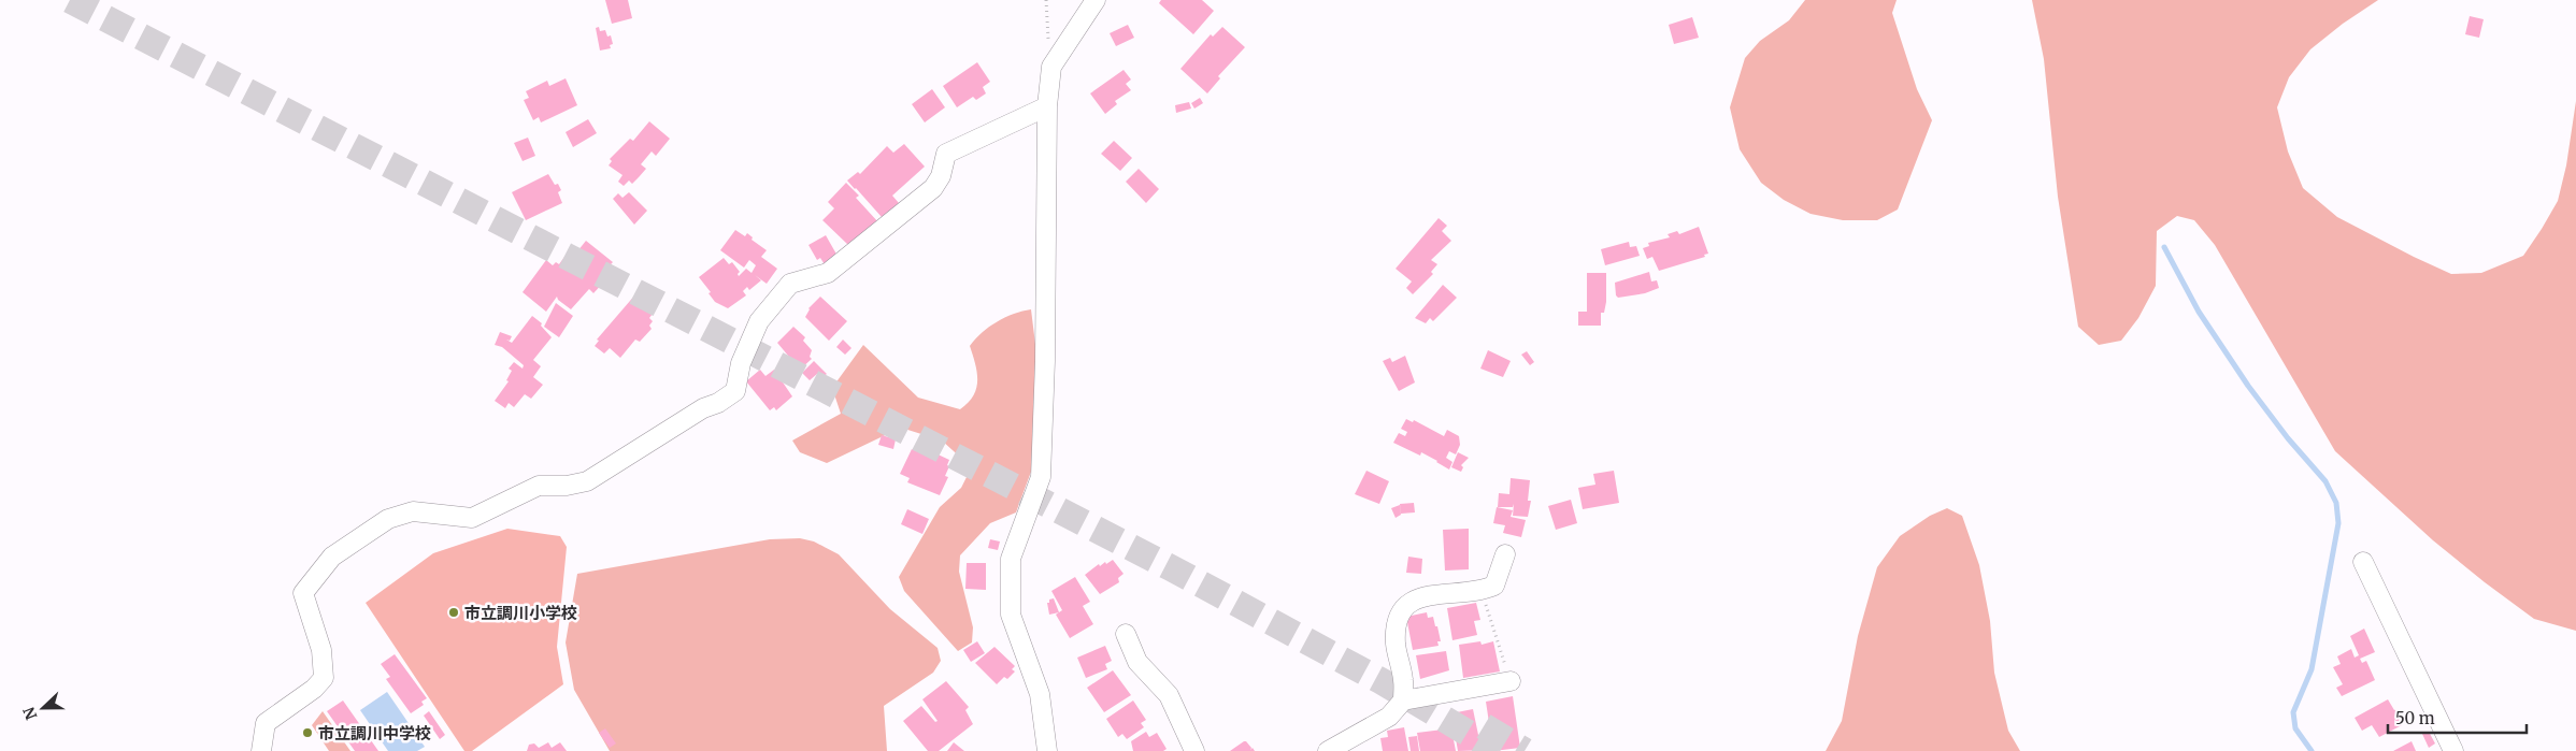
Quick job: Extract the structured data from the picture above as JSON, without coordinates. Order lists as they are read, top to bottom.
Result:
{
  "places": ["市立調川小学校", "市立調川中学校"],
  "scale_bar": "50 m",
  "north": "left"
}
